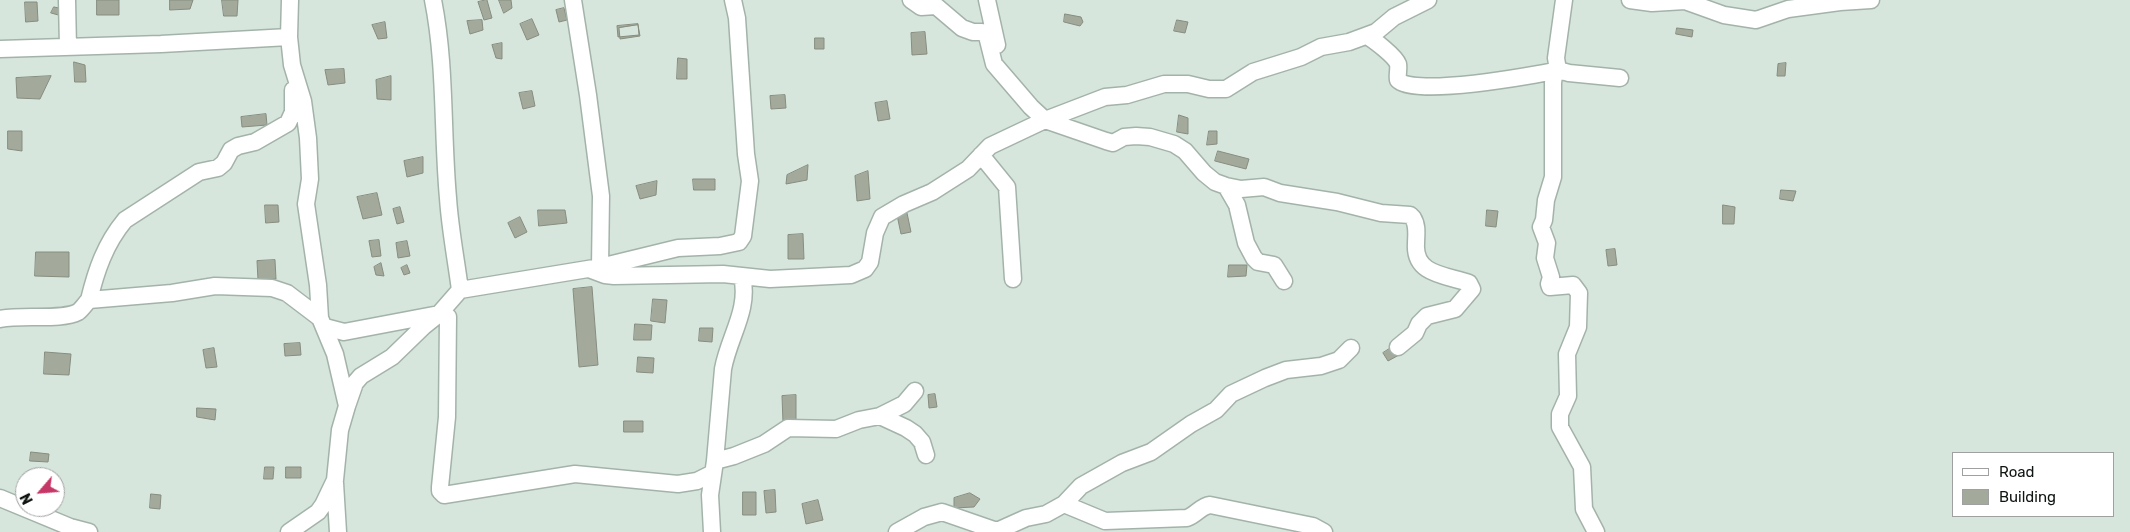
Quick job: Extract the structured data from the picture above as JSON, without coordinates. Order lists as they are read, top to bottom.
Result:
{
  "legend": ["Road", "Building"],
  "north": "bottom left"
}
